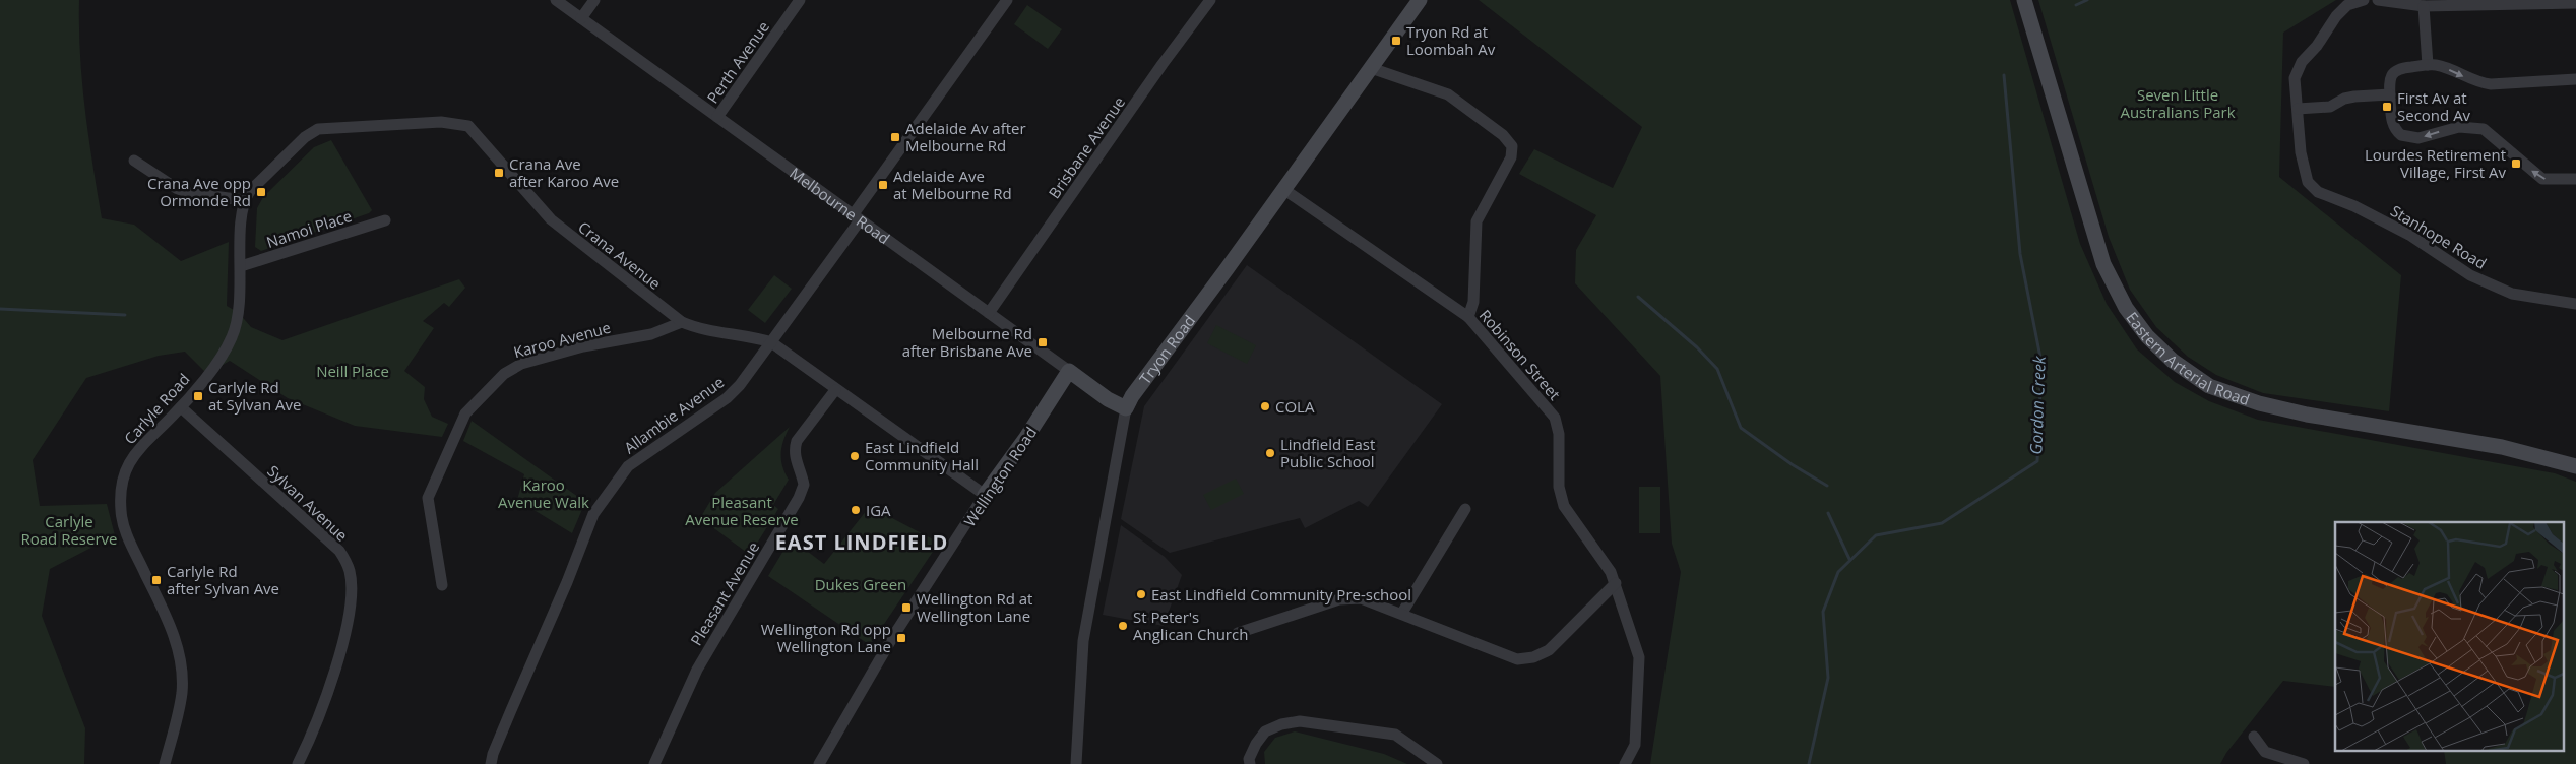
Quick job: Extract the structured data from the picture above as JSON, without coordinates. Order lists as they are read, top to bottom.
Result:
{
  "streets": {
    "main road": [
      "Melbourne Road",
      "Tryon Road",
      "Eastern Arterial Road",
      "Wellington Road"
    ],
    "street": [
      "Perth Avenue",
      "Brisbane Avenue",
      "Namoi Place",
      "Stanhope Road",
      "Crana Avenue",
      "Karoo Avenue",
      "Robinson Street",
      "Carlyle Road",
      "Allambie Avenue",
      "Sylvan Avenue",
      "Pleasant Avenue"
    ]
  },
  "crossings": [
    ["Perth Avenue", "Melbourne Road"],
    ["Brisbane Avenue", "Melbourne Road"],
    ["Melbourne Road", "Tryon Road"],
    ["Melbourne Road", "Allambie Avenue"],
    ["Melbourne Road", "Wellington Road"],
    ["Namoi Place", "Carlyle Road"],
    ["Crana Avenue", "Karoo Avenue"],
    ["Crana Avenue", "Carlyle Road"],
    ["Crana Avenue", "Allambie Avenue"],
    ["Crana Avenue", "Wellington Road"],
    ["Crana Avenue", "Pleasant Avenue"],
    ["Tryon Road", "Robinson Street"],
    ["Carlyle Road", "Sylvan Avenue"]
  ],
  "districts": ["EAST LINDFIELD"],
  "water": ["Gordon Creek"],
  "parks": [
    "Seven Little Australians Park",
    "Neill Place",
    "Karoo Avenue Walk",
    "Pleasant Avenue Reserve",
    "Carlyle Road Reserve",
    "Dukes Green"
  ],
  "places": {
    "transit": [
      "Tryon Rd at Loombah Av",
      "First Av at Second Av",
      "Adelaide Av after Melbourne Rd",
      "Lourdes Retirement Village, First Av",
      "Crana Ave after Karoo Ave",
      "Adelaide Ave at Melbourne Rd",
      "Crana Ave opp Ormonde Rd",
      "Melbourne Rd after Brisbane Ave",
      "Carlyle Rd at Sylvan Ave",
      "Carlyle Rd after Sylvan Ave",
      "Wellington Rd at Wellington Lane",
      "Wellington Rd opp Wellington Lane"
    ],
    "other": [
      "COLA",
      "Lindfield East Public School",
      "East Lindfield Community Hall",
      "IGA",
      "East Lindfield Community Pre-school",
      "St Peter's Anglican Church"
    ]
  }
}
